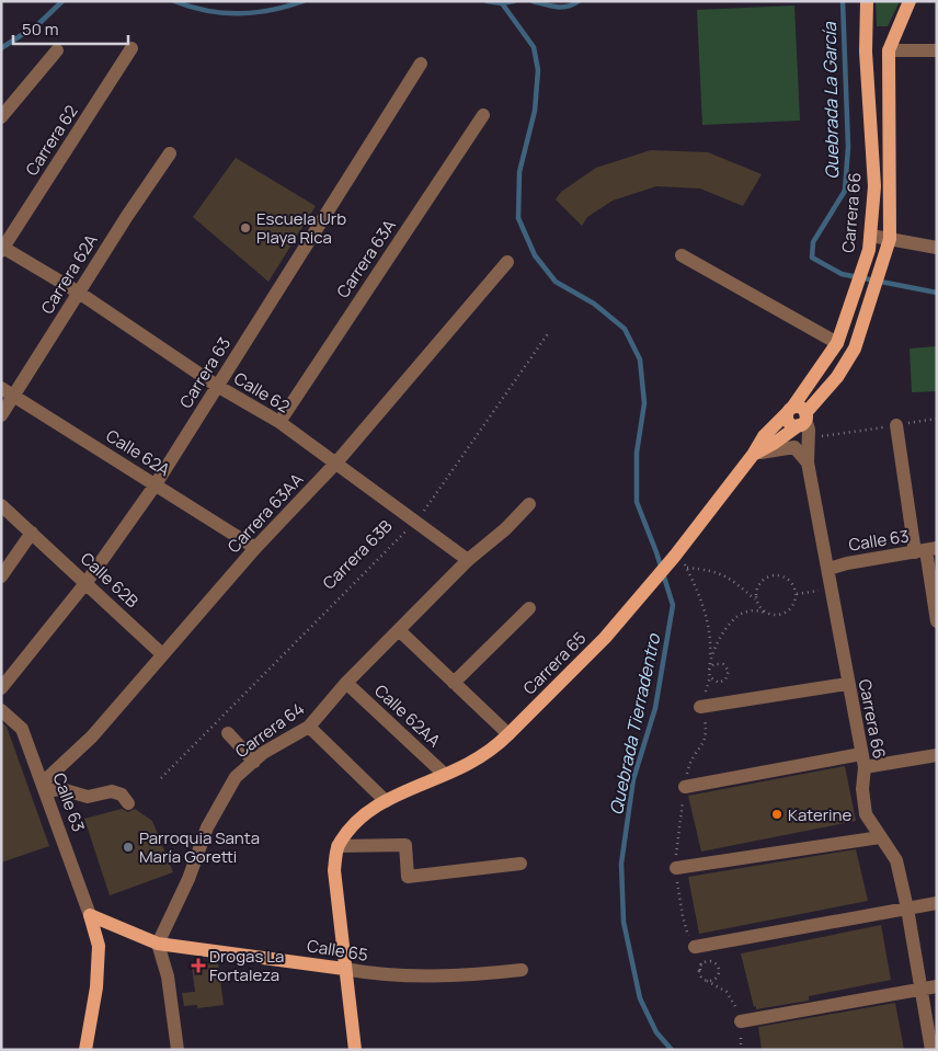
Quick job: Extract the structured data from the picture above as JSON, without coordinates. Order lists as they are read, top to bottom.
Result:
{
  "streets": {
    "main road": ["Carrera 66", "Carrera 65", "Calle 65"],
    "street": [
      "Carrera 62",
      "Carrera 63A",
      "Carrera 62A",
      "Carrera 63",
      "Calle 62",
      "Calle 62A",
      "Carrera 63AA",
      "Calle 63",
      "Calle 62B",
      "Calle 62AA",
      "Carrera 64"
    ],
    "path": ["Carrera 63B"]
  },
  "crossings": [
    ["Carrera 62", "Calle 62"],
    ["Carrera 66", "Calle 63"],
    ["Carrera 66", "Carrera 65"],
    ["Carrera 63A", "Calle 62"],
    ["Carrera 62A", "Calle 62"],
    ["Carrera 62A", "Calle 62A"],
    ["Carrera 63", "Calle 62"],
    ["Carrera 63", "Calle 62A"],
    ["Carrera 63", "Calle 62B"],
    ["Calle 62", "Carrera 63AA"],
    ["Calle 62", "Carrera 63B"],
    ["Calle 62", "Carrera 64"],
    ["Calle 62A", "Carrera 63AA"],
    ["Carrera 63AA", "Calle 63"],
    ["Carrera 63AA", "Calle 62B"],
    ["Calle 63", "Calle 65"],
    ["Carrera 65", "Calle 62AA"],
    ["Calle 62AA", "Carrera 64"],
    ["Carrera 64", "Calle 65"]
  ],
  "water": ["Quebrada La García", "Quebrada Tierradentro"],
  "places": {
    "other": ["Escuela Urb Playa Rica", "Katerine", "Parroquia Santa María Goretti"],
    "health": ["Drogas La Fortaleza"]
  },
  "scale_bar": "50 m"
}
